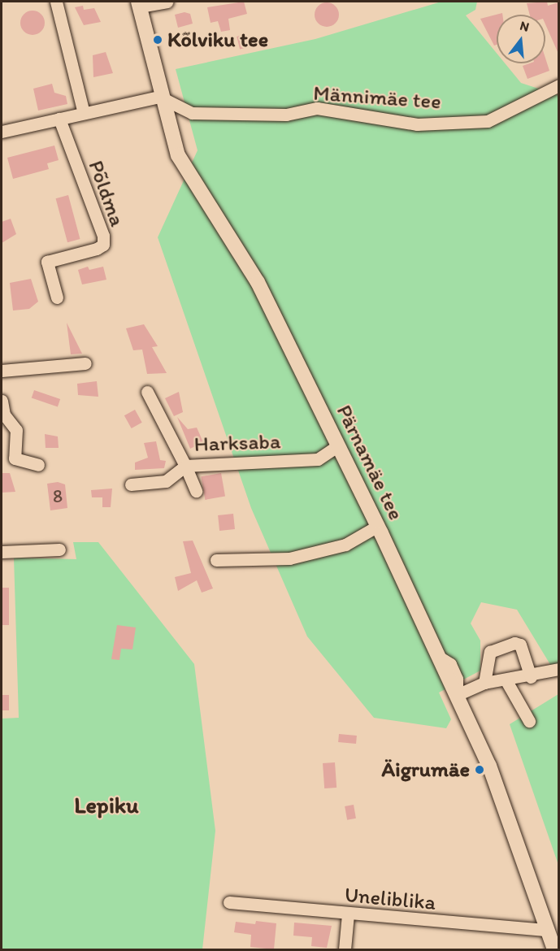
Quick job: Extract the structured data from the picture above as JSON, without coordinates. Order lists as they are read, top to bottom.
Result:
{
  "streets": {
    "main road": ["Pärnamäe tee"],
    "street": [
      "Männimäe tee",
      "Põldma",
      "Harksaba",
      "Uneliblika"
    ]
  },
  "crossings": [
    ["Männimäe tee", "Pärnamäe tee"],
    ["Harksaba", "Pärnamäe tee"],
    ["Pärnamäe tee", "Uneliblika"]
  ],
  "districts": ["Lepiku"],
  "places": ["Kõlviku tee", "Äigrumäe"],
  "house_numbers": ["8"],
  "north": "top"
}
